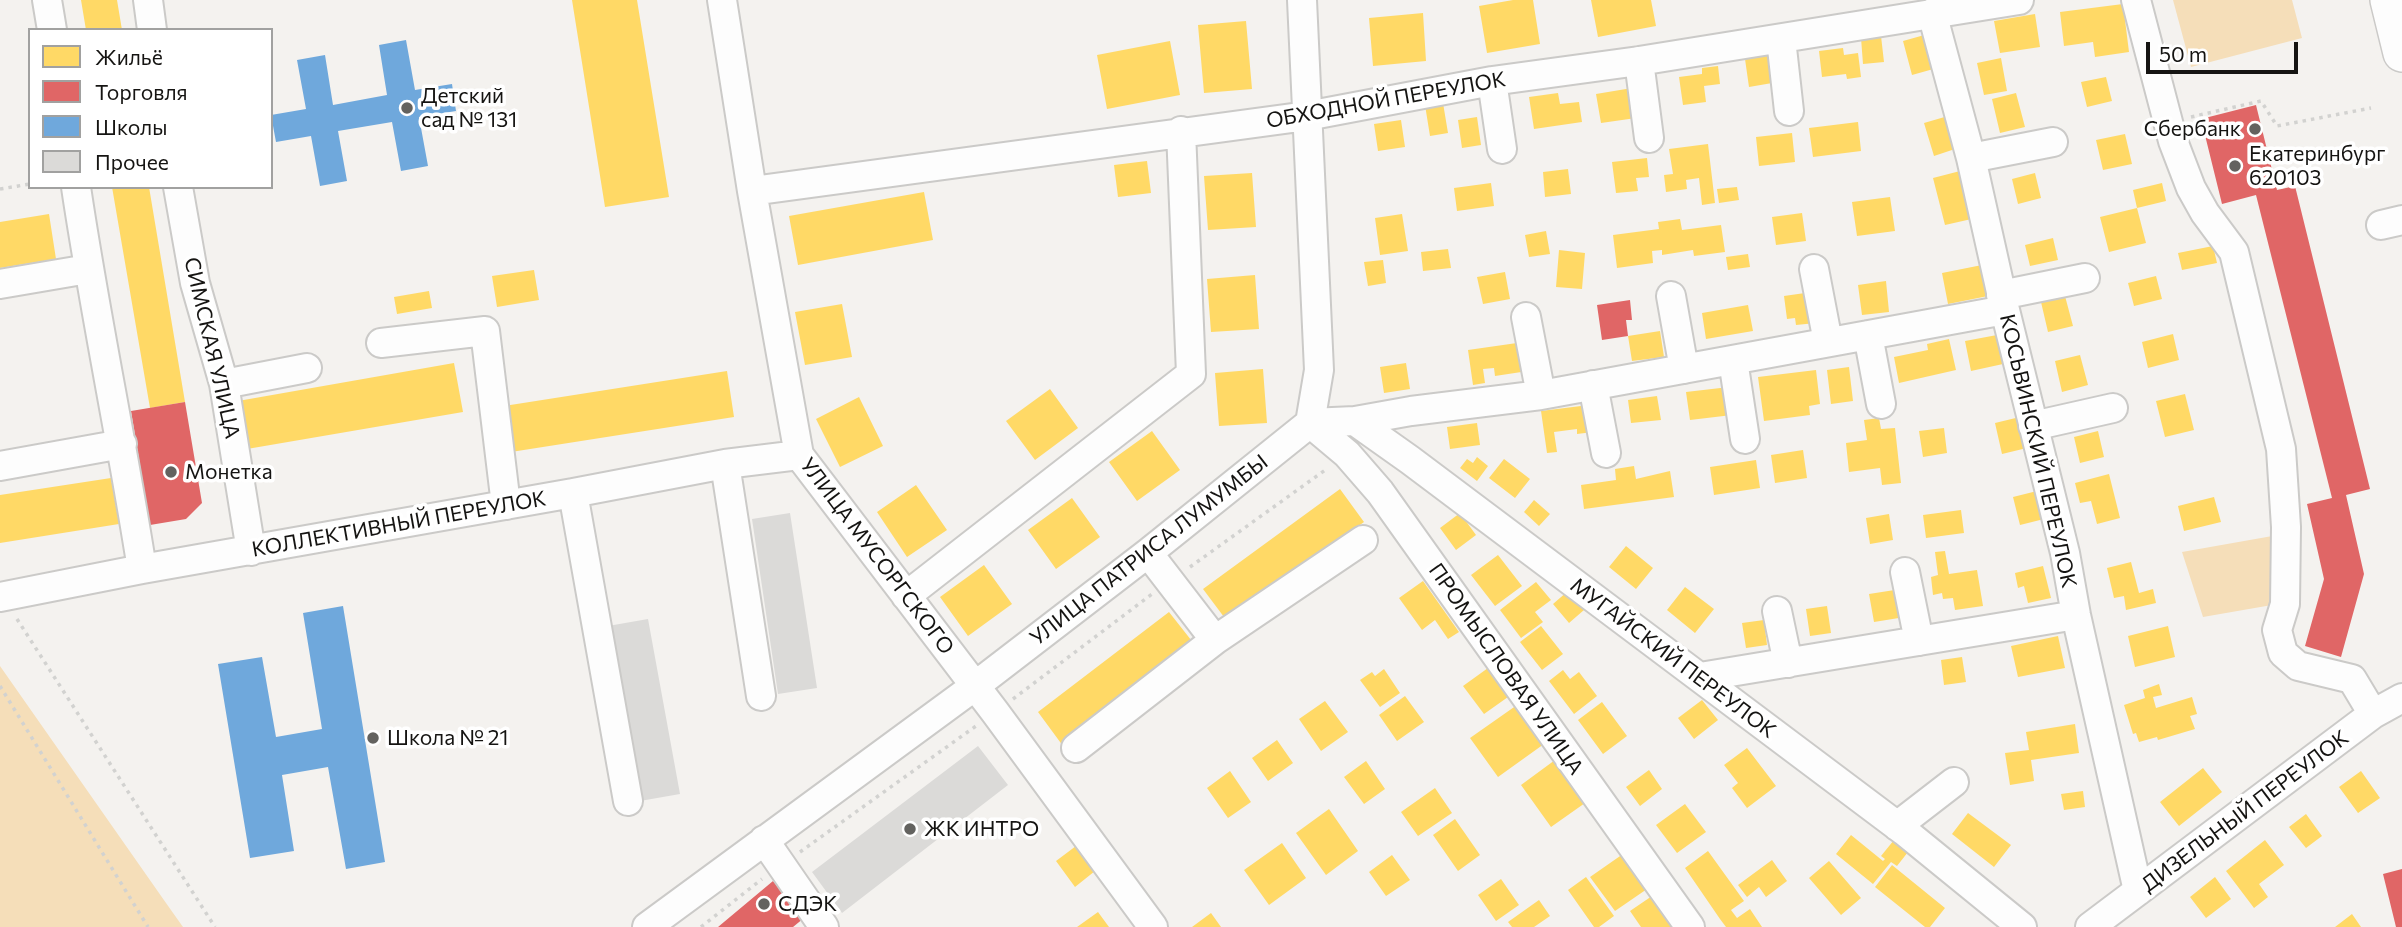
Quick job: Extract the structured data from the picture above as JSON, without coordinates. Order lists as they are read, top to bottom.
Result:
{
  "streets": {
    "street": [
      "ОБХОДНОЙ ПЕРЕУЛОК",
      "СИМСКАЯ УЛИЦА",
      "КОСЬВИНСКИЙ ПЕРЕУЛОК",
      "КОЛЛЕКТИВНЫЙ ПЕРЕУЛОК",
      "УЛИЦА ПАТРИСА ЛУМУМБЫ",
      "УЛИЦА МУСОРГСКОГО",
      "МУГАЙСКИЙ ПЕРЕУЛОК",
      "ПРОМЫСЛОВАЯ УЛИЦА",
      "ДИЗЕЛЬНЫЙ ПЕРЕУЛОК"
    ]
  },
  "crossings": [
    ["ОБХОДНОЙ ПЕРЕУЛОК", "КОСЬВИНСКИЙ ПЕРЕУЛОК"],
    ["ОБХОДНОЙ ПЕРЕУЛОК", "УЛИЦА МУСОРГСКОГО"],
    ["СИМСКАЯ УЛИЦА", "КОЛЛЕКТИВНЫЙ ПЕРЕУЛОК"],
    ["КОСЬВИНСКИЙ ПЕРЕУЛОК", "ДИЗЕЛЬНЫЙ ПЕРЕУЛОК"],
    ["КОЛЛЕКТИВНЫЙ ПЕРЕУЛОК", "УЛИЦА МУСОРГСКОГО"],
    ["УЛИЦА ПАТРИСА ЛУМУМБЫ", "УЛИЦА МУСОРГСКОГО"],
    ["УЛИЦА ПАТРИСА ЛУМУМБЫ", "ПРОМЫСЛОВАЯ УЛИЦА"]
  ],
  "places": [
    "Детский сад № 131",
    "Сбербанк",
    "Екатеринбург 620103",
    "Монетка",
    "Школа № 21",
    "ЖК ИНТРО",
    "СДЭК"
  ],
  "legend": [
    "Жильё",
    "Торговля",
    "Школы",
    "Прочее"
  ],
  "scale_bar": "50 m"
}
